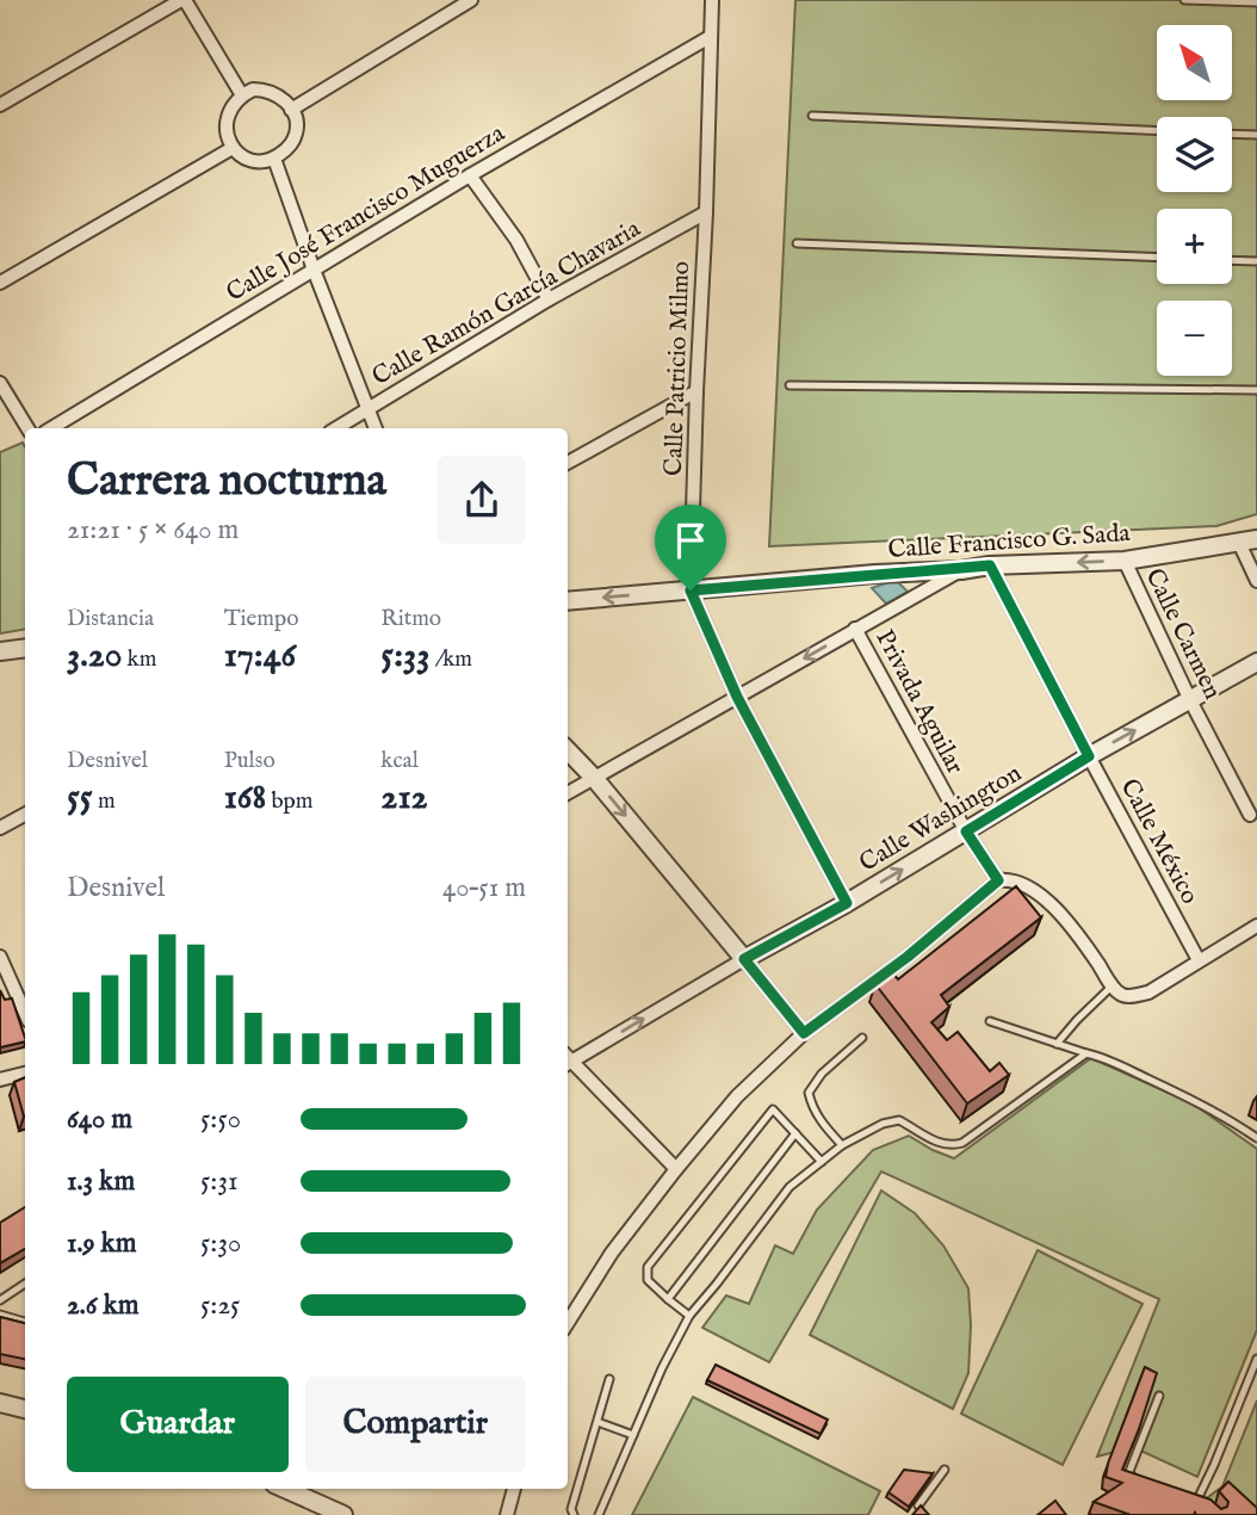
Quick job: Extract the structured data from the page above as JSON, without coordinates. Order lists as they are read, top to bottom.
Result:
{
  "streets": {
    "street": [
      "Calle José Francisco Muguerza",
      "Calle Ramón García Chavaria",
      "Calle Patricio Milmo",
      "Calle Francisco G. Sada",
      "Calle Carmen",
      "Privada Aguilar",
      "Calle Washington",
      "Calle México"
    ]
  },
  "crossings": [
    ["Calle José Francisco Muguerza", "Calle Patricio Milmo"],
    ["Calle Ramón García Chavaria", "Calle Patricio Milmo"],
    ["Calle Patricio Milmo", "Calle Francisco G. Sada"],
    ["Calle Patricio Milmo", "Calle Washington"],
    ["Calle Francisco G. Sada", "Calle Carmen"],
    ["Calle Francisco G. Sada", "Calle México"],
    ["Calle Carmen", "Calle Washington"],
    ["Privada Aguilar", "Calle Washington"],
    ["Calle Washington", "Calle México"]
  ],
  "one_way": ["Calle Francisco G. Sada"],
  "north": "top left",
  "page": {
    "map_buttons": ["+", "−"],
    "heading": ["Carrera nocturna", "21:21 · 5 × 640 m"],
    "stats": [
      ["Distancia", "3.20 km"],
      ["Tiempo", "17:46"],
      ["Ritmo", "5:33 /km"],
      ["Desnivel", "55 m"],
      ["Pulso", "168 bpm"],
      ["kcal", "212"]
    ],
    "chart": ["Desnivel", "40–51 m"],
    "list": [
      {
        "name": "640 m",
        "note": "5:50"
      },
      {
        "name": "1.3 km",
        "note": "5:31"
      },
      {
        "name": "1.9 km",
        "note": "5:30"
      },
      {
        "name": "2.6 km",
        "note": "5:25"
      }
    ],
    "buttons": ["Guardar", "Compartir"]
  }
}
